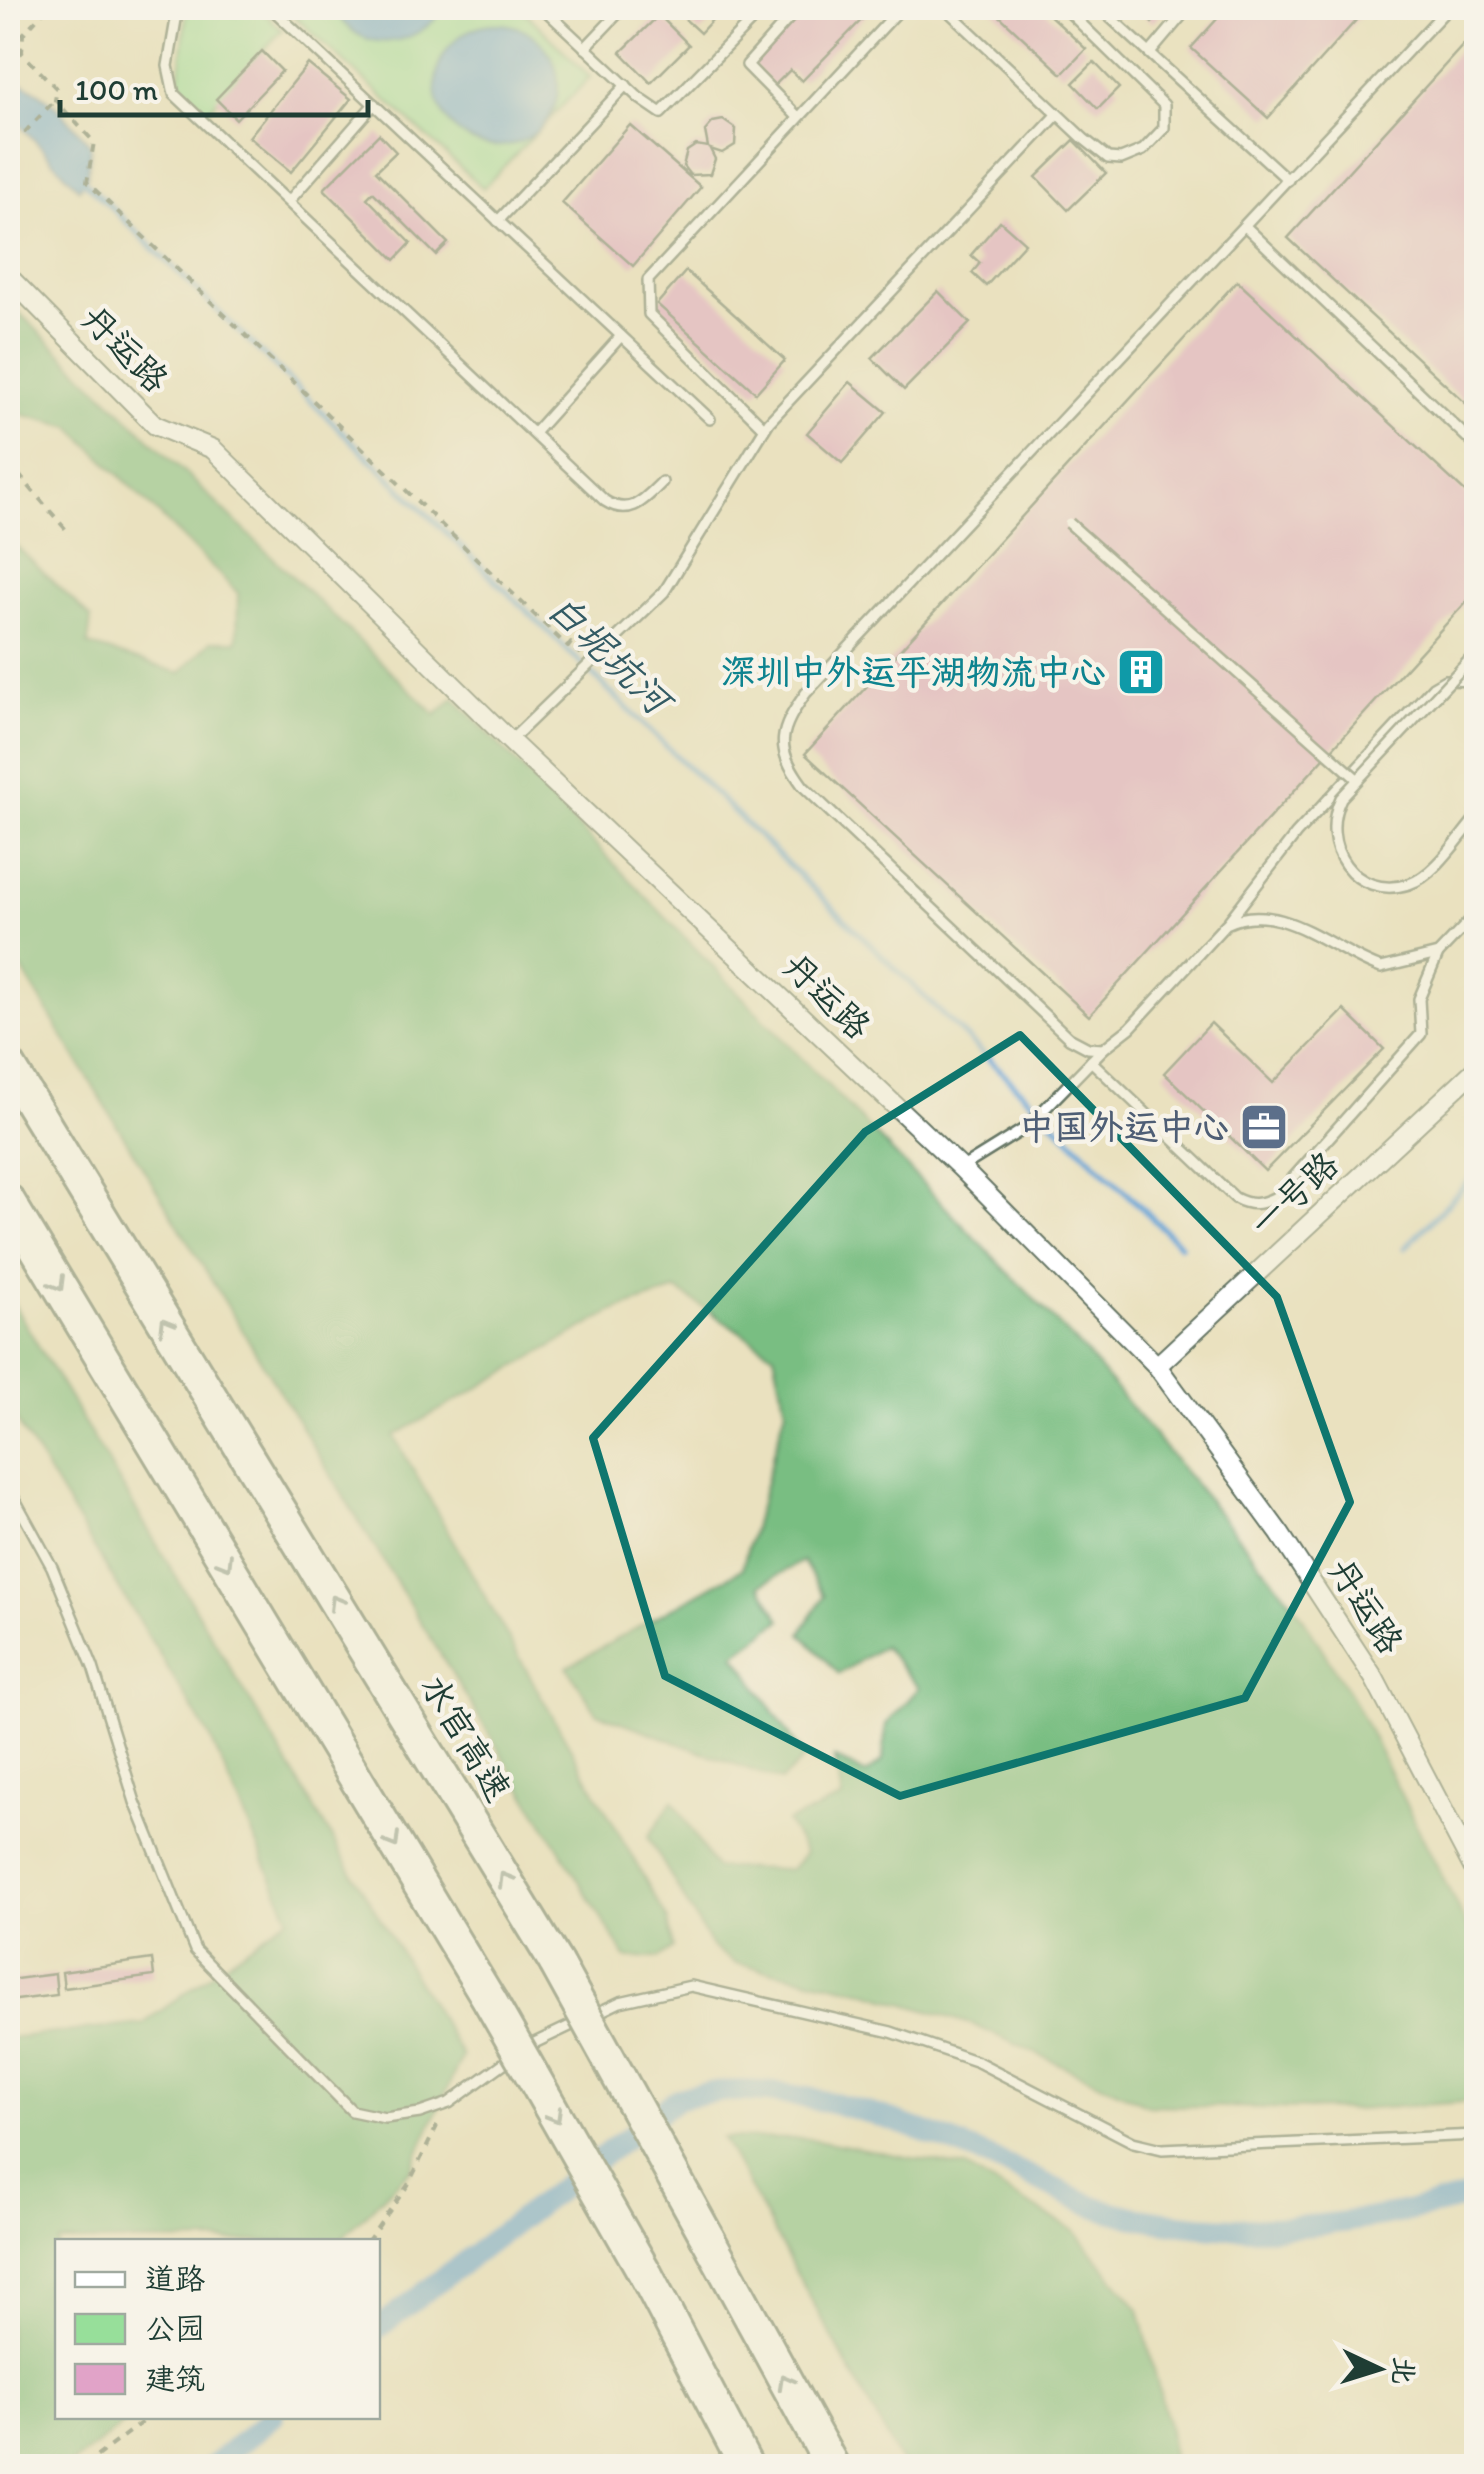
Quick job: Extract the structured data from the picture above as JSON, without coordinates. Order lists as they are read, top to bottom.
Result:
{
  "streets": {
    "highway": ["水官高速"],
    "street": ["丹运路", "一号路"]
  },
  "crossings": [
    ["丹运路", "一号路"]
  ],
  "water": ["白坭坑河"],
  "places": {
    "building": ["深圳中外运平湖物流中心"],
    "office": ["中国外运中心"]
  },
  "legend": ["道路", "公园", "建筑"],
  "scale_bar": "100 m",
  "north": "right"
}
